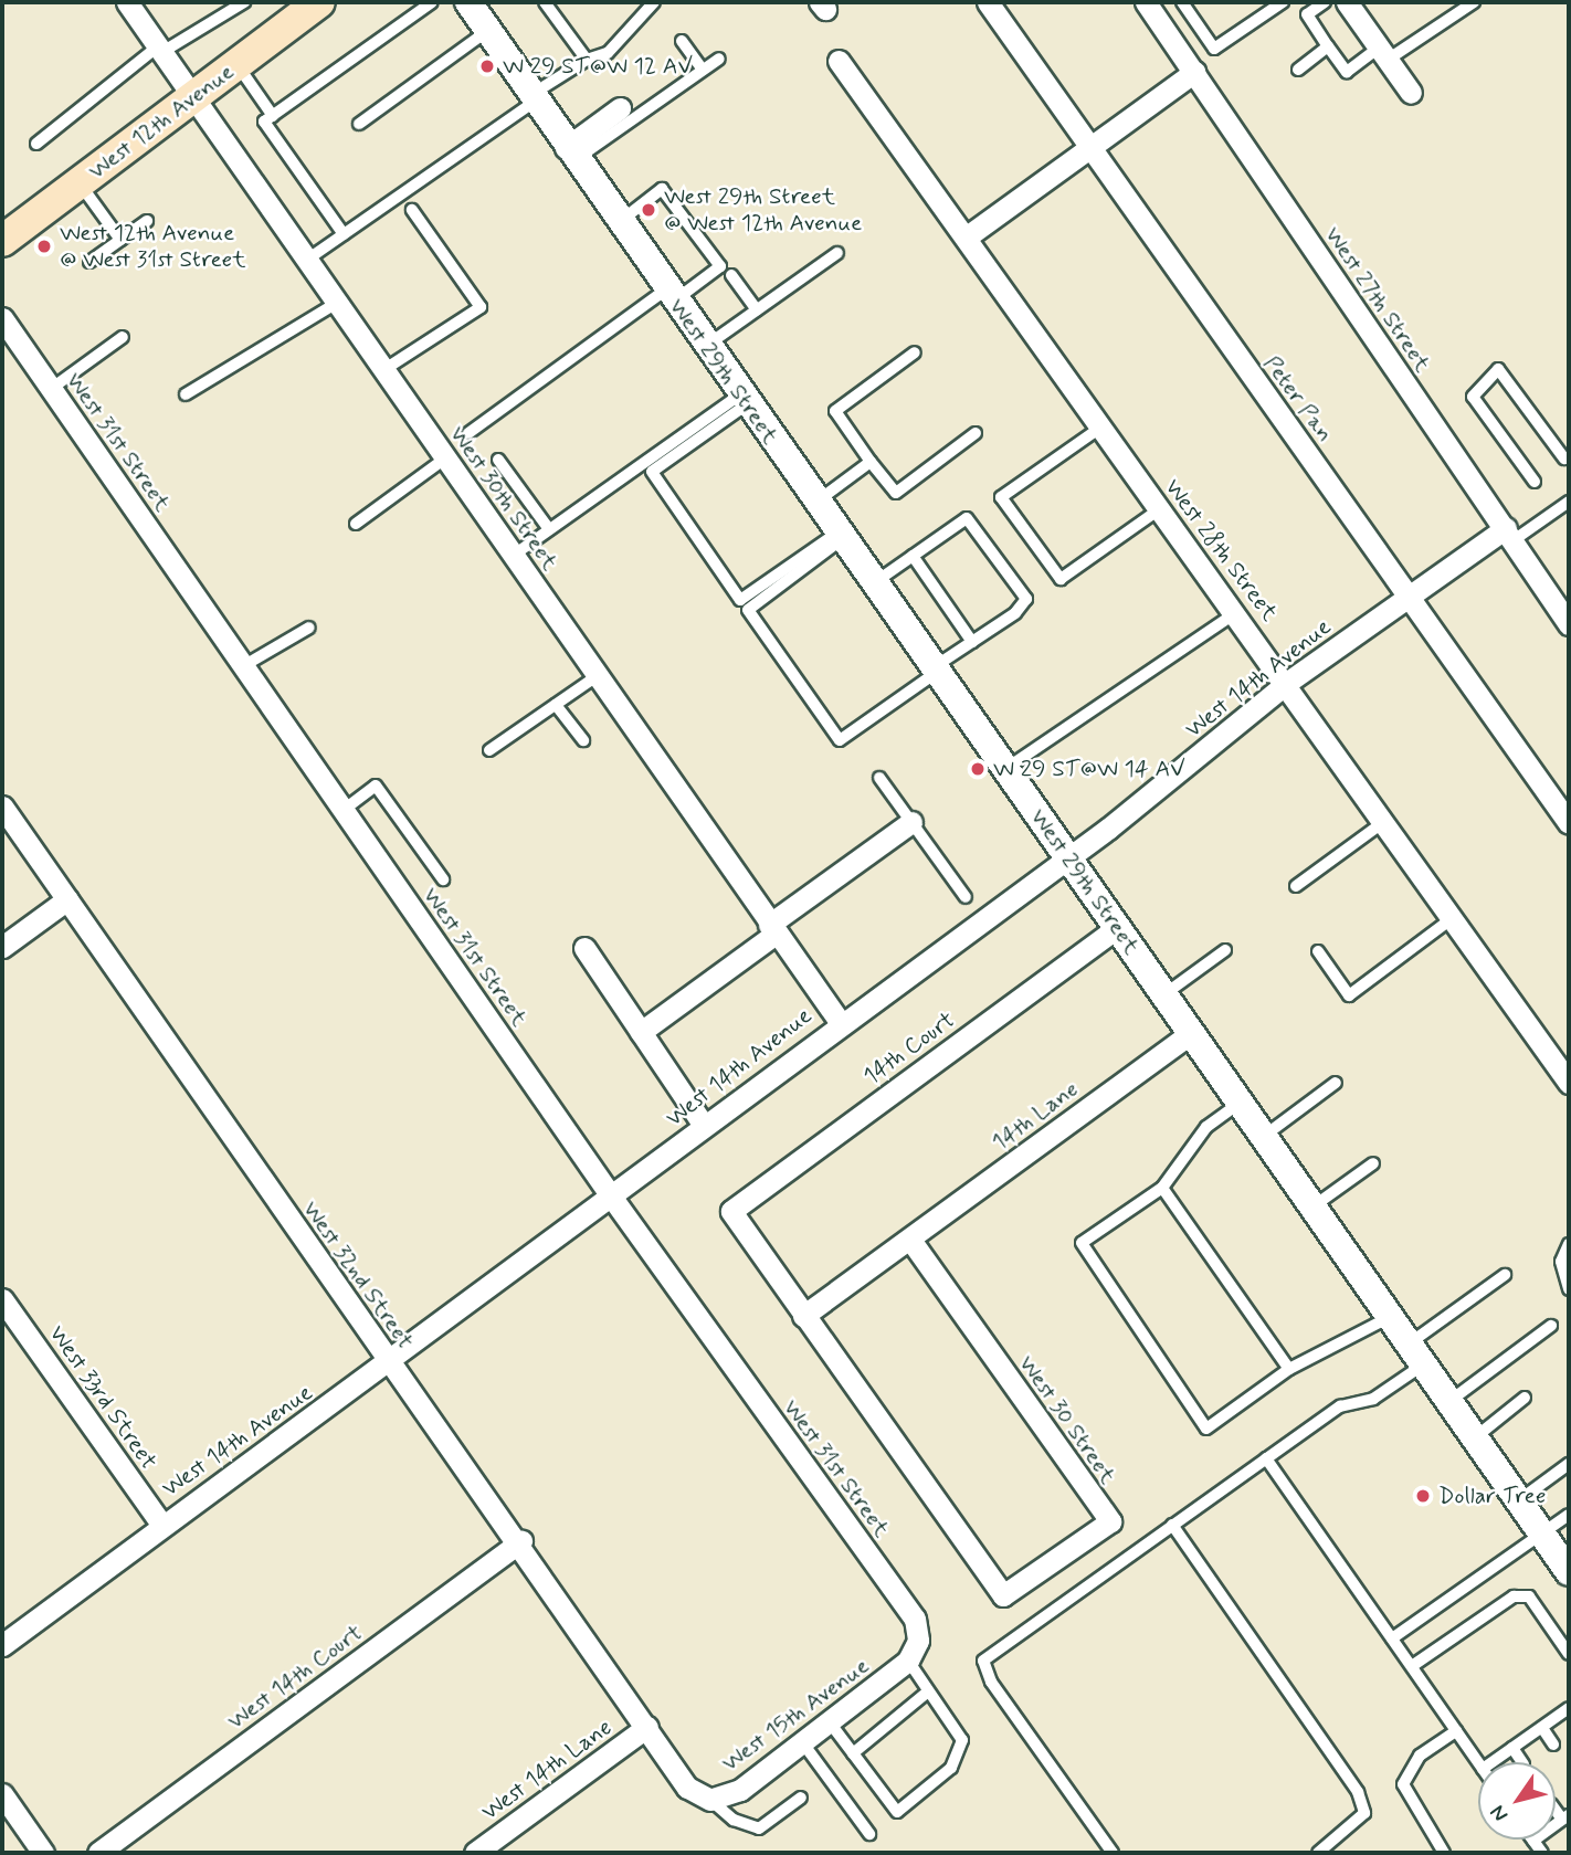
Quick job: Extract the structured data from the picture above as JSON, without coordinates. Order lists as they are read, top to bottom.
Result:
{
  "streets": {
    "main road": ["West 12th Avenue"],
    "street": [
      "West 27th Street",
      "West 29th Street",
      "Peter Pan",
      "West 31st Street",
      "West 30th Street",
      "West 28th Street",
      "West 14th Avenue",
      "14th Court",
      "14th Lane",
      "West 32nd Street",
      "West 33rd Street",
      "West 30 Street",
      "West 14th Court",
      "West 15th Avenue",
      "West 14th Lane"
    ]
  },
  "crossings": [
    ["West 12th Avenue", "West 30th Street"],
    ["West 27th Street", "West 14th Avenue"],
    ["West 29th Street", "West 14th Avenue"],
    ["West 29th Street", "14th Court"],
    ["West 29th Street", "14th Lane"],
    ["Peter Pan", "West 14th Avenue"],
    ["West 31st Street", "West 14th Avenue"],
    ["West 31st Street", "West 15th Avenue"],
    ["West 30th Street", "West 14th Avenue"],
    ["West 28th Street", "West 14th Avenue"],
    ["West 14th Avenue", "West 32nd Street"],
    ["West 14th Avenue", "West 33rd Street"],
    ["14th Court", "14th Lane"],
    ["14th Court", "West 30 Street"],
    ["14th Lane", "West 30 Street"],
    ["West 32nd Street", "West 14th Court"],
    ["West 32nd Street", "West 15th Avenue"],
    ["West 32nd Street", "West 14th Lane"]
  ],
  "places": [
    "W 29 ST@W 12 AV",
    "West 29th Street @ West 12th Avenue",
    "West 12th Avenue @ West 31st Street",
    "W 29 ST@W 14 AV",
    "Dollar Tree"
  ],
  "north": "bottom left"
}
